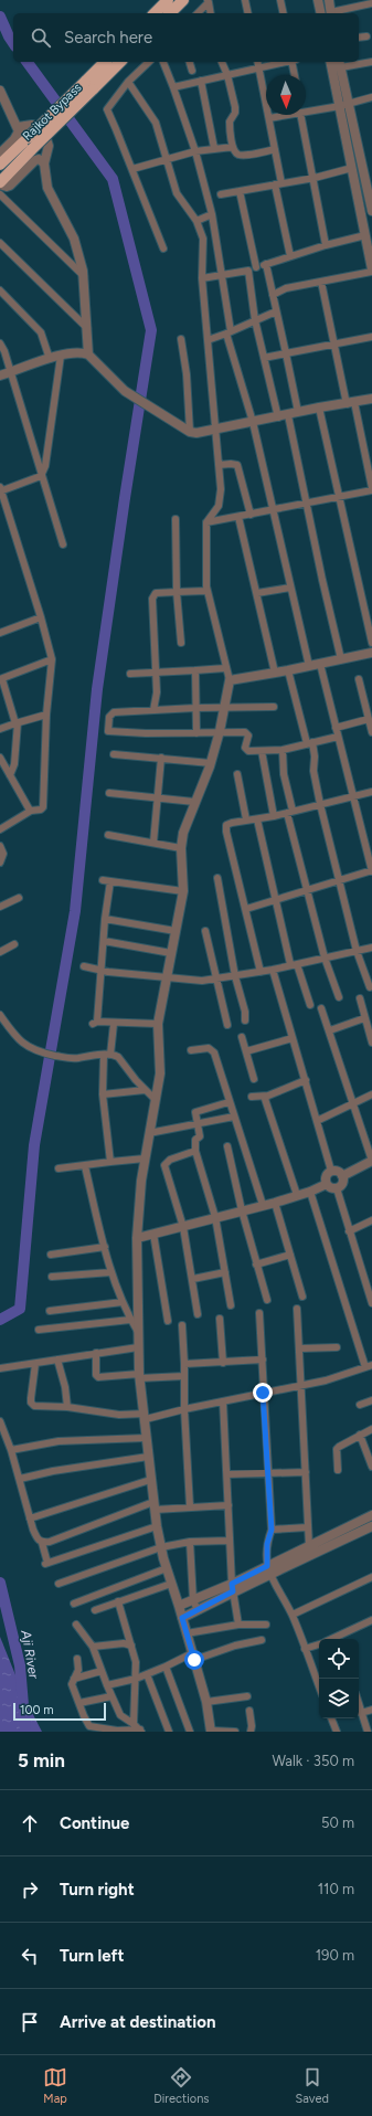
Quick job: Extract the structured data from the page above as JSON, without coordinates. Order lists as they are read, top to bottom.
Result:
{
  "streets": {
    "highway": ["Rajkot Bypass"]
  },
  "water": ["Aji River"],
  "scale_bar": "100 m",
  "north": "bottom",
  "page": {
    "search": "Search here",
    "scale": "100 m",
    "heading": ["5 min", "Walk · 350 m"],
    "list": [
      ["Continue", "50 m"],
      ["Turn right", "110 m"],
      ["Turn left", "190 m"],
      "Arrive at destination"
    ],
    "nav": ["Map", "Directions", "Saved"]
  }
}
